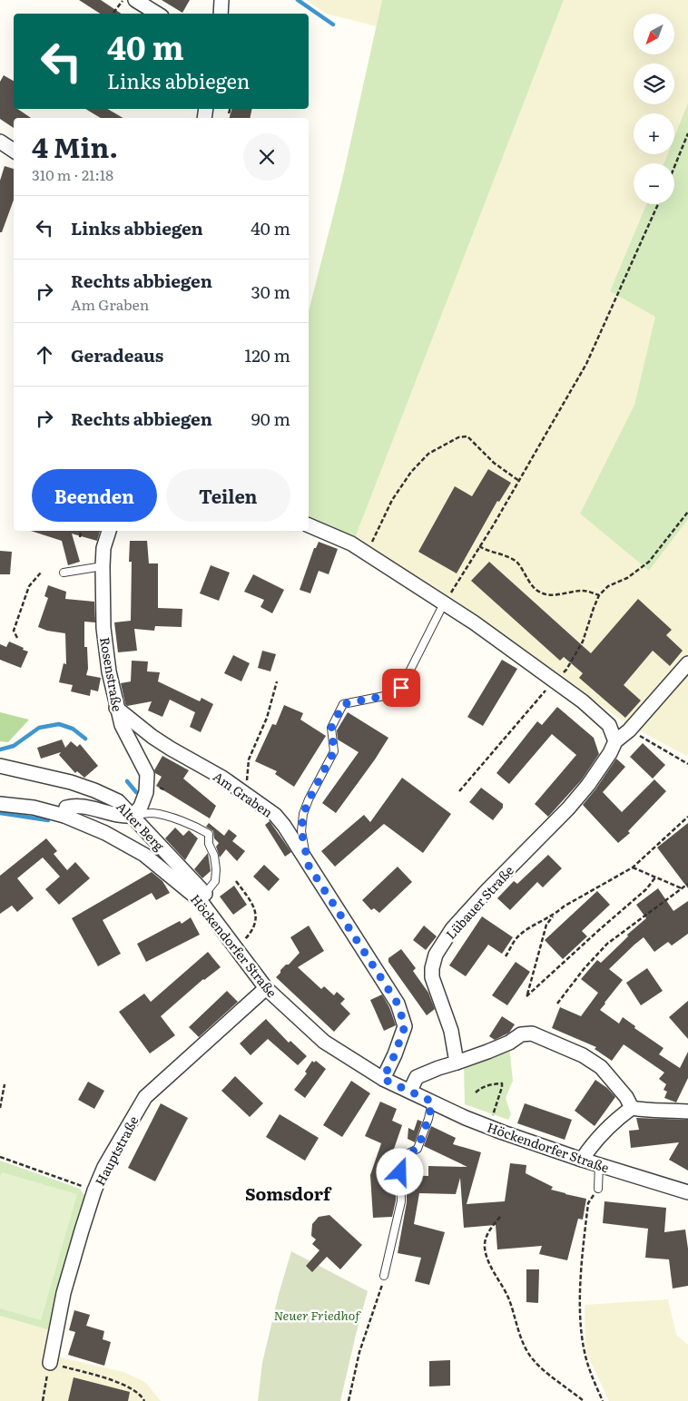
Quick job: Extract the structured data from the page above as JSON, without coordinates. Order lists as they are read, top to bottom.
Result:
{
  "streets": {
    "street": [
      "Rosenstraße",
      "Am Graben",
      "Alter Berg",
      "Lübauer Straße",
      "Höckendorfer Straße",
      "Hauptstraße"
    ]
  },
  "crossings": [
    ["Rosenstraße", "Am Graben"],
    ["Rosenstraße", "Alter Berg"],
    ["Am Graben", "Höckendorfer Straße"],
    ["Alter Berg", "Höckendorfer Straße"],
    ["Höckendorfer Straße", "Hauptstraße"]
  ],
  "districts": ["Somsdorf"],
  "parks": ["Neuer Friedhof"],
  "north": "bottom left",
  "page": {
    "map_buttons": ["+", "−"],
    "turn": ["40 m", "Links abbiegen"],
    "heading": ["4 Min.", "310 m · 21:18"],
    "list": [
      {
        "name": "Links abbiegen",
        "value": "40 m"
      },
      {
        "name": "Rechts abbiegen",
        "note": "Am Graben",
        "value": "30 m"
      },
      {
        "name": "Geradeaus",
        "value": "120 m"
      },
      {
        "name": "Rechts abbiegen",
        "value": "90 m"
      }
    ],
    "buttons": ["Beenden", "Teilen"]
  }
}
